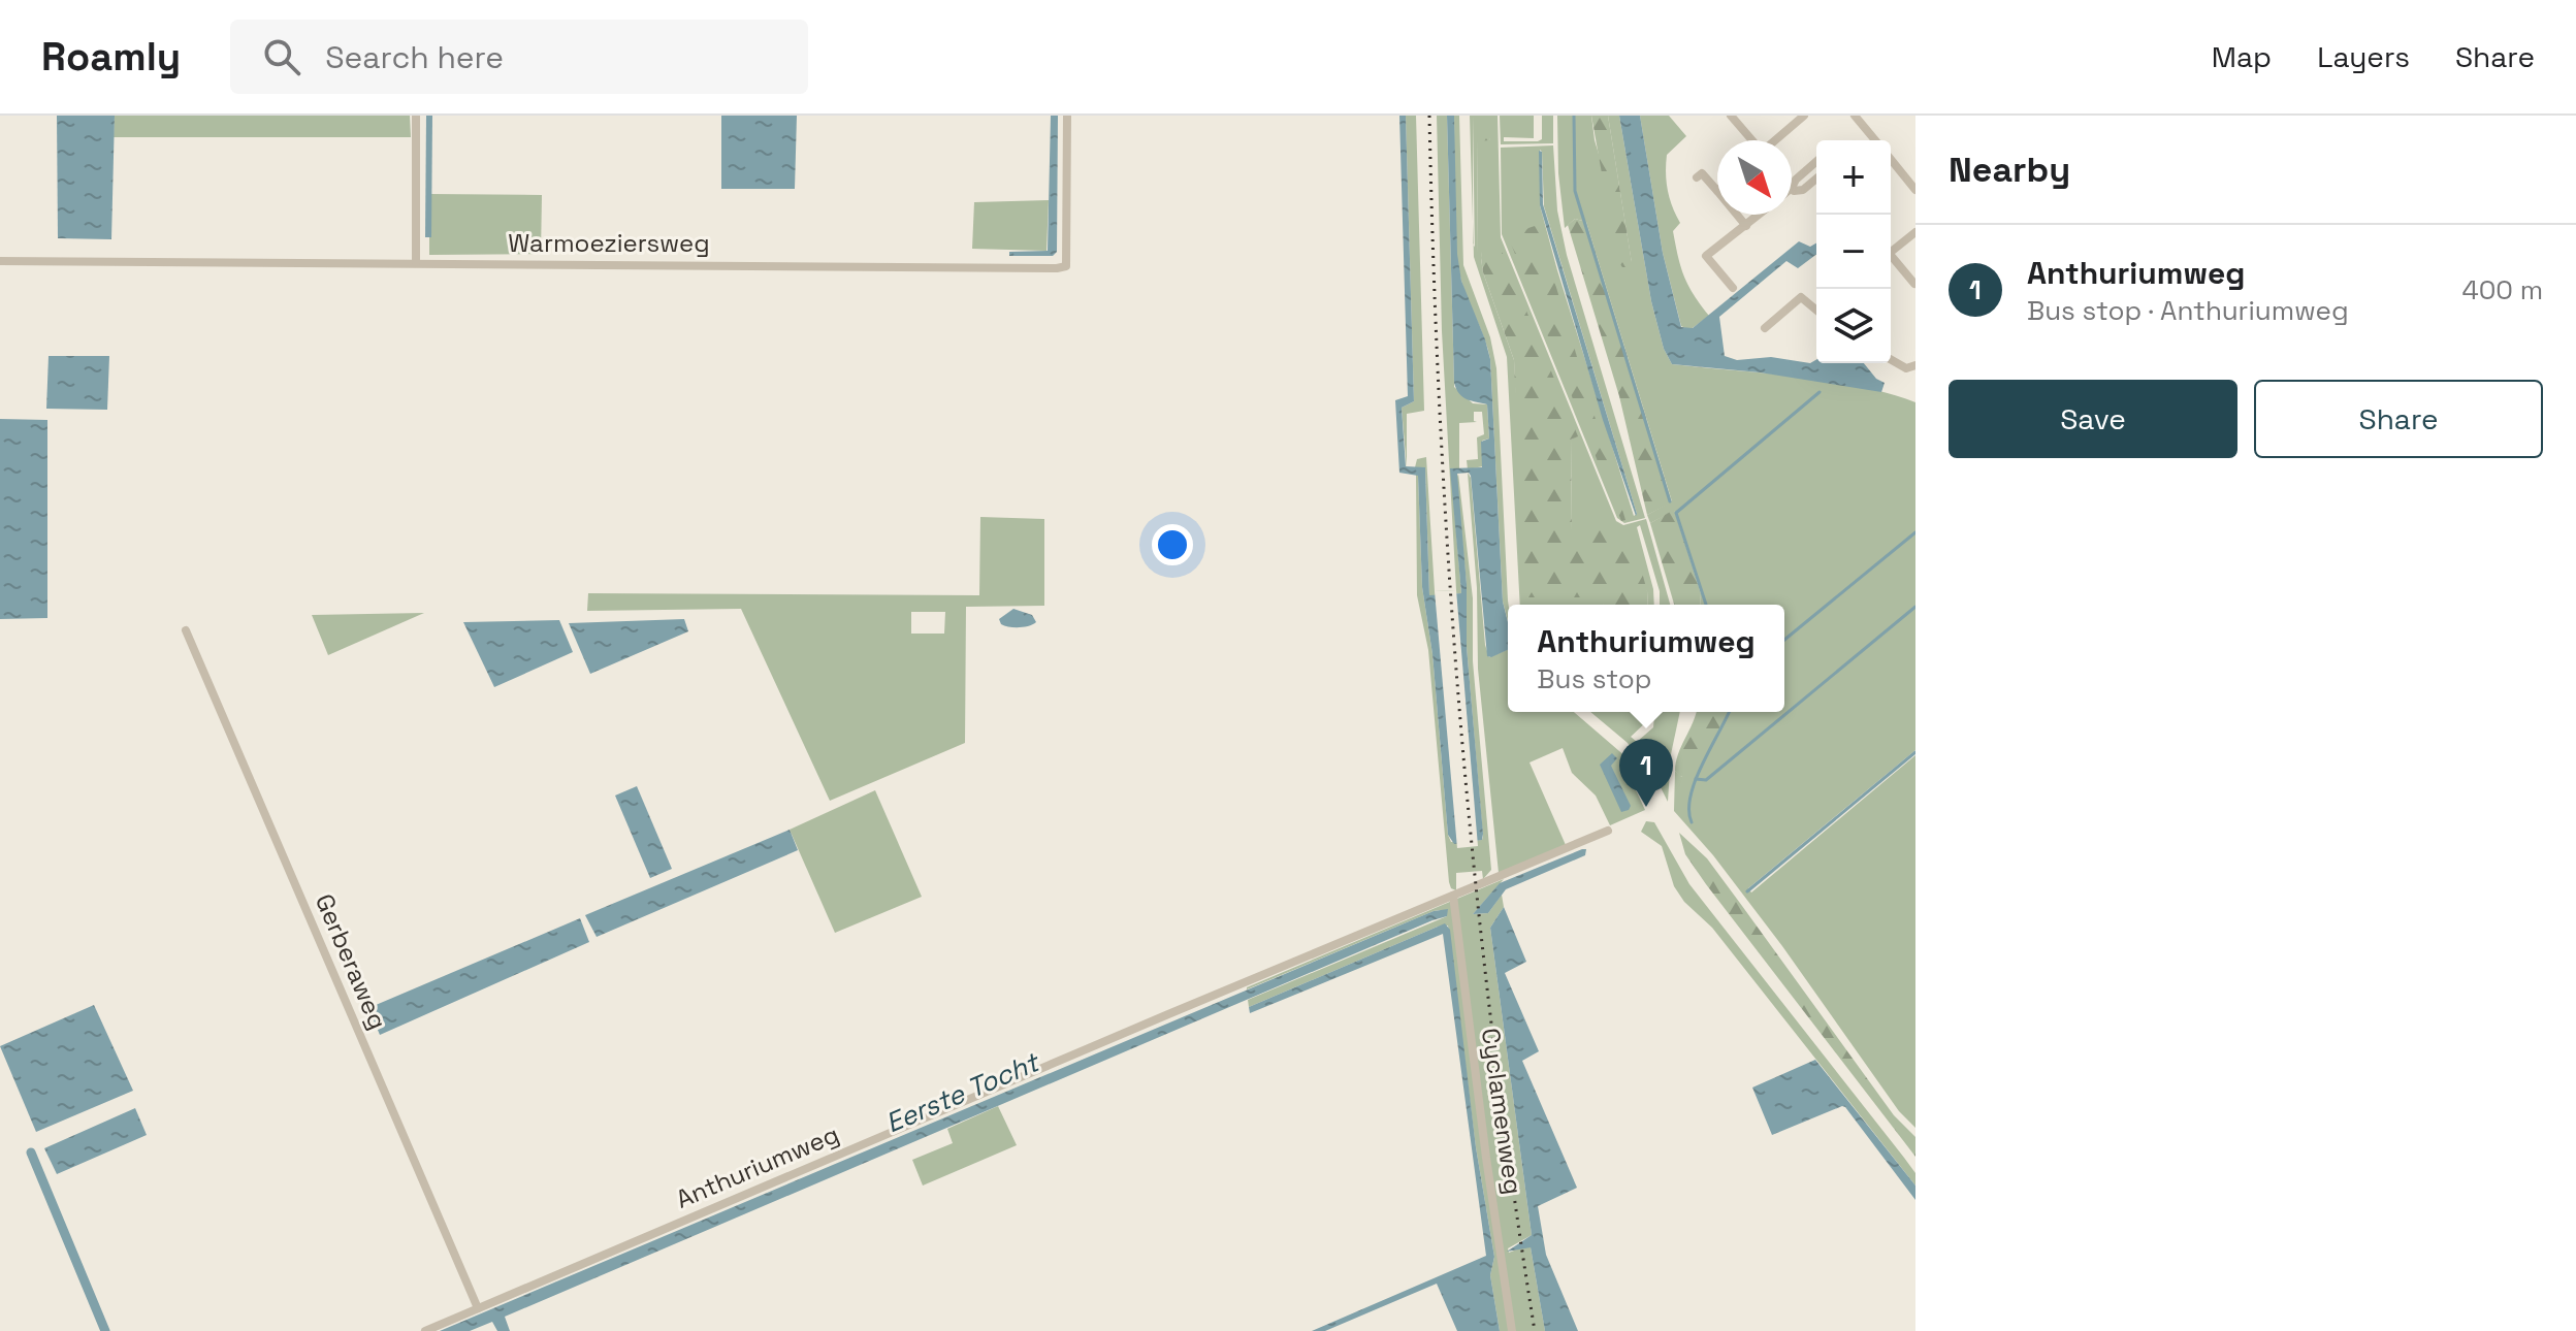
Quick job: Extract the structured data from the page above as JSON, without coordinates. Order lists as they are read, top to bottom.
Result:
{
  "streets": {
    "street": [
      "Warmoeziersweg",
      "Gerberaweg",
      "Cyclamenweg",
      "Anthuriumweg"
    ]
  },
  "crossings": [
    ["Gerberaweg", "Anthuriumweg"],
    ["Cyclamenweg", "Anthuriumweg"]
  ],
  "water": ["Eerste Tocht"],
  "north": "bottom right",
  "page": {
    "header": "Roamly",
    "search": "Search here",
    "nav": ["Map", "Layers", "Share"],
    "heading": "Nearby",
    "map_buttons": ["+", "−"],
    "list": [
      {
        "mark": "1",
        "name": "Anthuriumweg",
        "note": "Bus stop · Anthuriumweg",
        "value": "400 m"
      }
    ],
    "buttons": ["Save", "Share"],
    "popup": ["Anthuriumweg", "Bus stop"],
    "pins": "1"
  }
}
